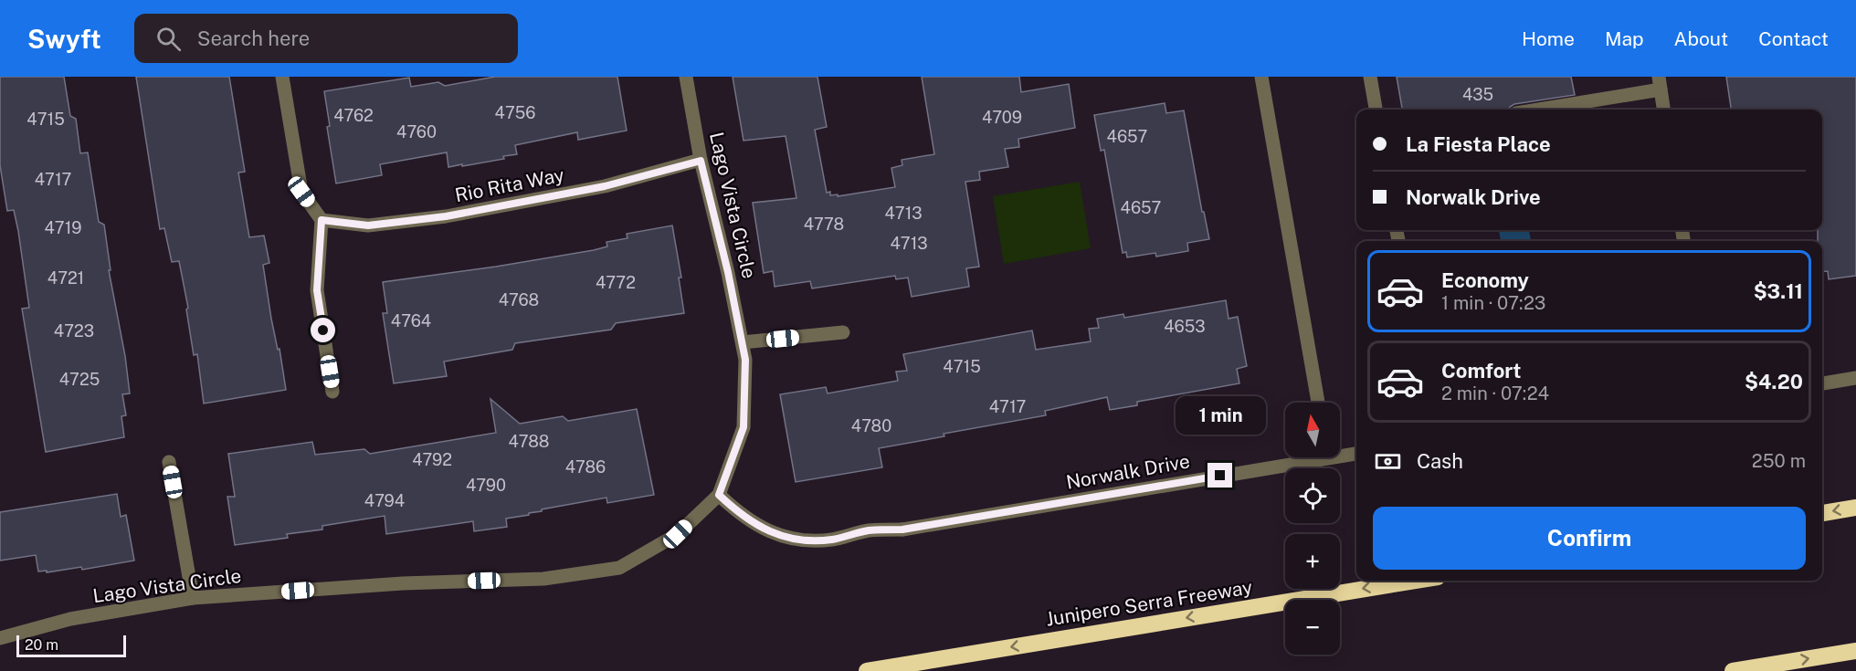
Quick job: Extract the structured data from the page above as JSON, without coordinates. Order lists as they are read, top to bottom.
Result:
{
  "streets": {
    "highway": ["Junipero Serra Freeway"],
    "street": ["Rio Rita Way", "Lago Vista Circle", "Norwalk Drive"]
  },
  "crossings": [
    ["Rio Rita Way", "Lago Vista Circle"],
    ["Lago Vista Circle", "Norwalk Drive"]
  ],
  "one_way": ["Junipero Serra Freeway"],
  "house_numbers": [
    "435",
    "4756",
    "4762",
    "4709",
    "4715",
    "4760",
    "4657",
    "4717",
    "4657",
    "4713",
    "4778",
    "4719",
    "4713",
    "4721",
    "4772",
    "4768",
    "4764",
    "4653",
    "4723",
    "4715",
    "4725",
    "4717",
    "4780",
    "4788",
    "4792",
    "4786",
    "4790",
    "4794"
  ],
  "scale_bar": "20 m",
  "north": "top",
  "page": {
    "header": "Swyft",
    "search": "Search here",
    "nav": [
      "Home",
      "Map",
      "About",
      "Contact"
    ],
    "banner": ["La Fiesta Place", "Norwalk Drive"],
    "list": [
      {
        "name": "Economy",
        "note": "1 min · 07:23",
        "value": "$3.11"
      },
      {
        "name": "Comfort",
        "note": "2 min · 07:24",
        "value": "$4.20"
      }
    ],
    "bubble": "1 min",
    "map_buttons": ["+", "−"],
    "pay": ["Cash", "250 m"],
    "buttons": "Confirm",
    "scale": "20 m"
  }
}
